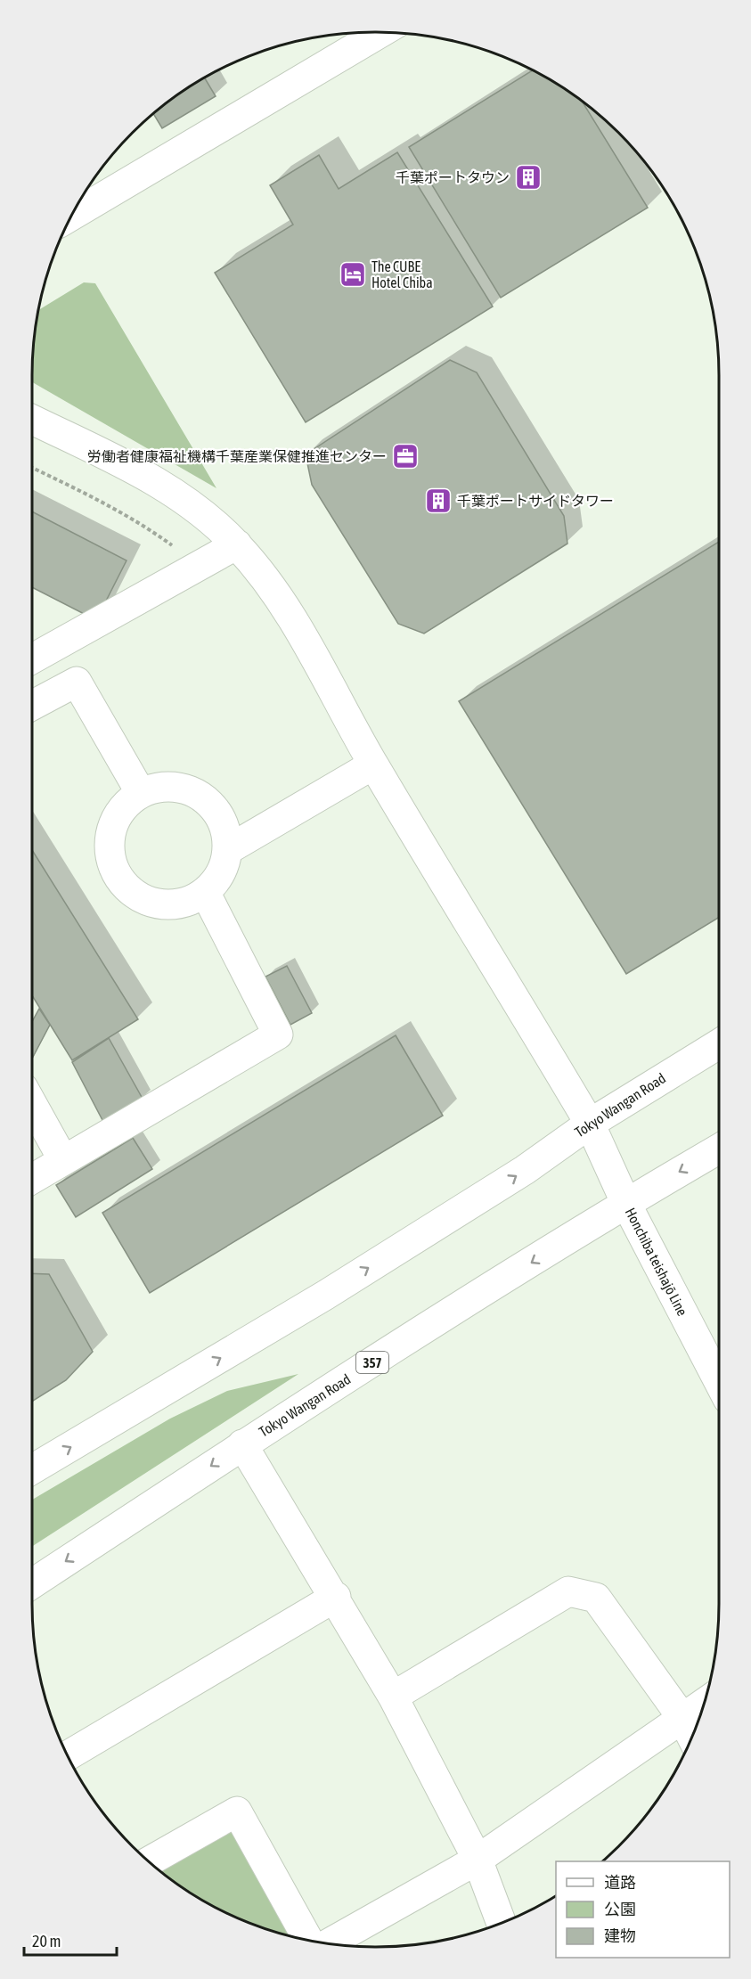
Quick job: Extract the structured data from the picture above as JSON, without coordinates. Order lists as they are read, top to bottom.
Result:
{
  "streets": {
    "main road": ["Tokyo Wangan Road", "Honchiba teishajō Line", "357"]
  },
  "crossings": [
    ["Tokyo Wangan Road", "Honchiba teishajō Line"]
  ],
  "places": {
    "building": ["千葉ポートタウン", "千葉ポートサイドタワー"],
    "hotel": ["The CUBE Hotel Chiba"],
    "office": ["労働者健康福祉機構千葉産業保健推進センター"]
  },
  "legend": ["道路", "公園", "建物"],
  "scale_bar": "20 m"
}
